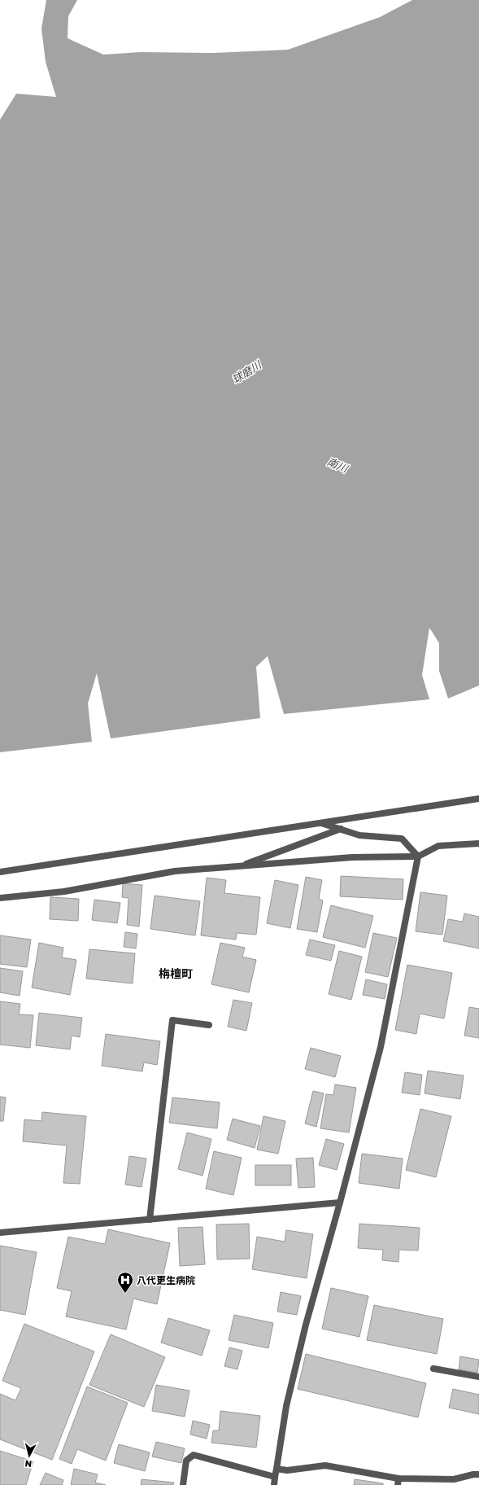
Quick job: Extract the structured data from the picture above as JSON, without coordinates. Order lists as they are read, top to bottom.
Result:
{
  "districts": ["栴檀町"],
  "water": ["球磨川", "南川"],
  "places": {
    "hospital": ["八代更生病院"]
  },
  "north": "bottom"
}
